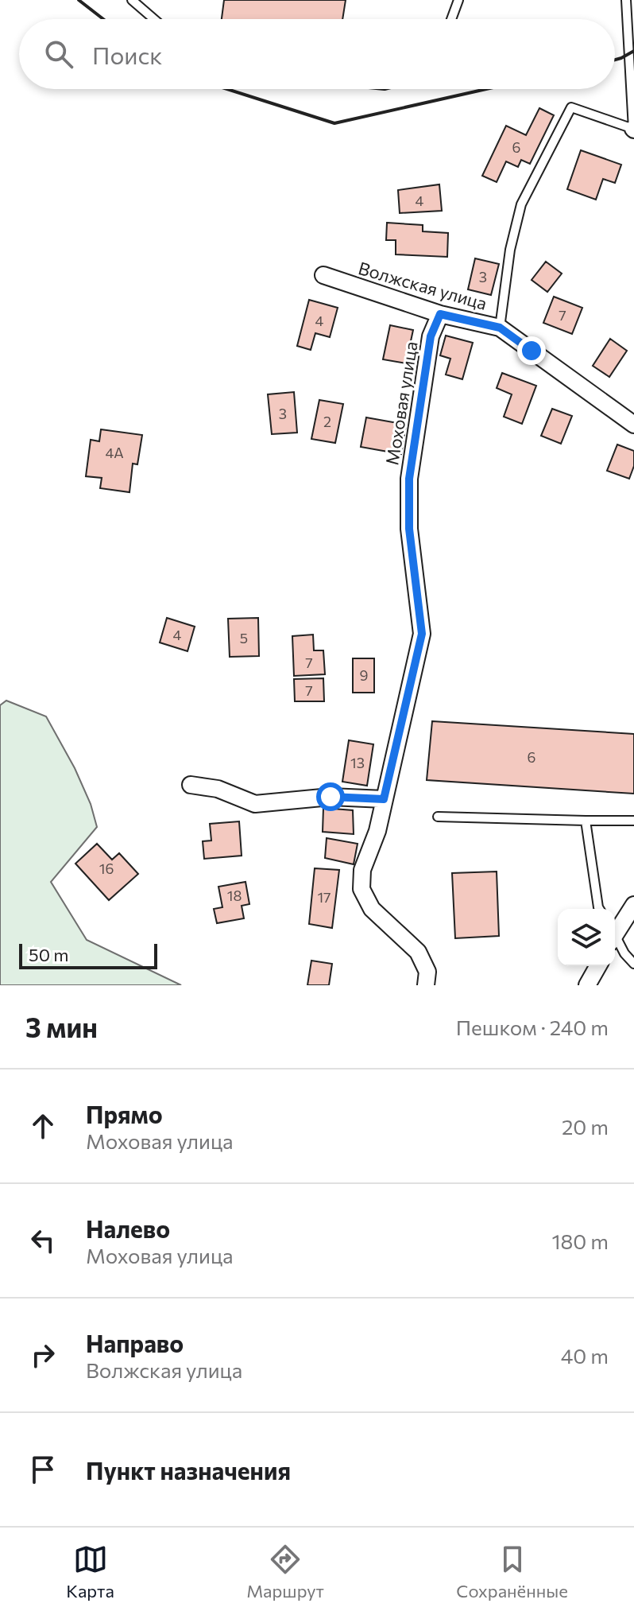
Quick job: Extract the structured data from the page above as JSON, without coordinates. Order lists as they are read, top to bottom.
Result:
{
  "streets": {
    "street": ["Волжская улица", "Моховая улица"]
  },
  "crossings": [
    ["Волжская улица", "Моховая улица"]
  ],
  "house_numbers": [
    "6",
    "4",
    "3",
    "7",
    "4",
    "3",
    "2",
    "4А",
    "4",
    "5",
    "7",
    "9",
    "7",
    "6",
    "13",
    "16",
    "18",
    "17"
  ],
  "scale_bar": "50 m",
  "page": {
    "search": "Поиск",
    "scale": "50 m",
    "heading": ["3 мин", "Пешком · 240 m"],
    "list": [
      ["Прямо", "Моховая улица", "20 m"],
      ["Налево", "Моховая улица", "180 m"],
      ["Направо", "Волжская улица", "40 m"],
      "Пункт назначения"
    ],
    "nav": ["Карта", "Маршрут", "Сохранённые"]
  }
}
